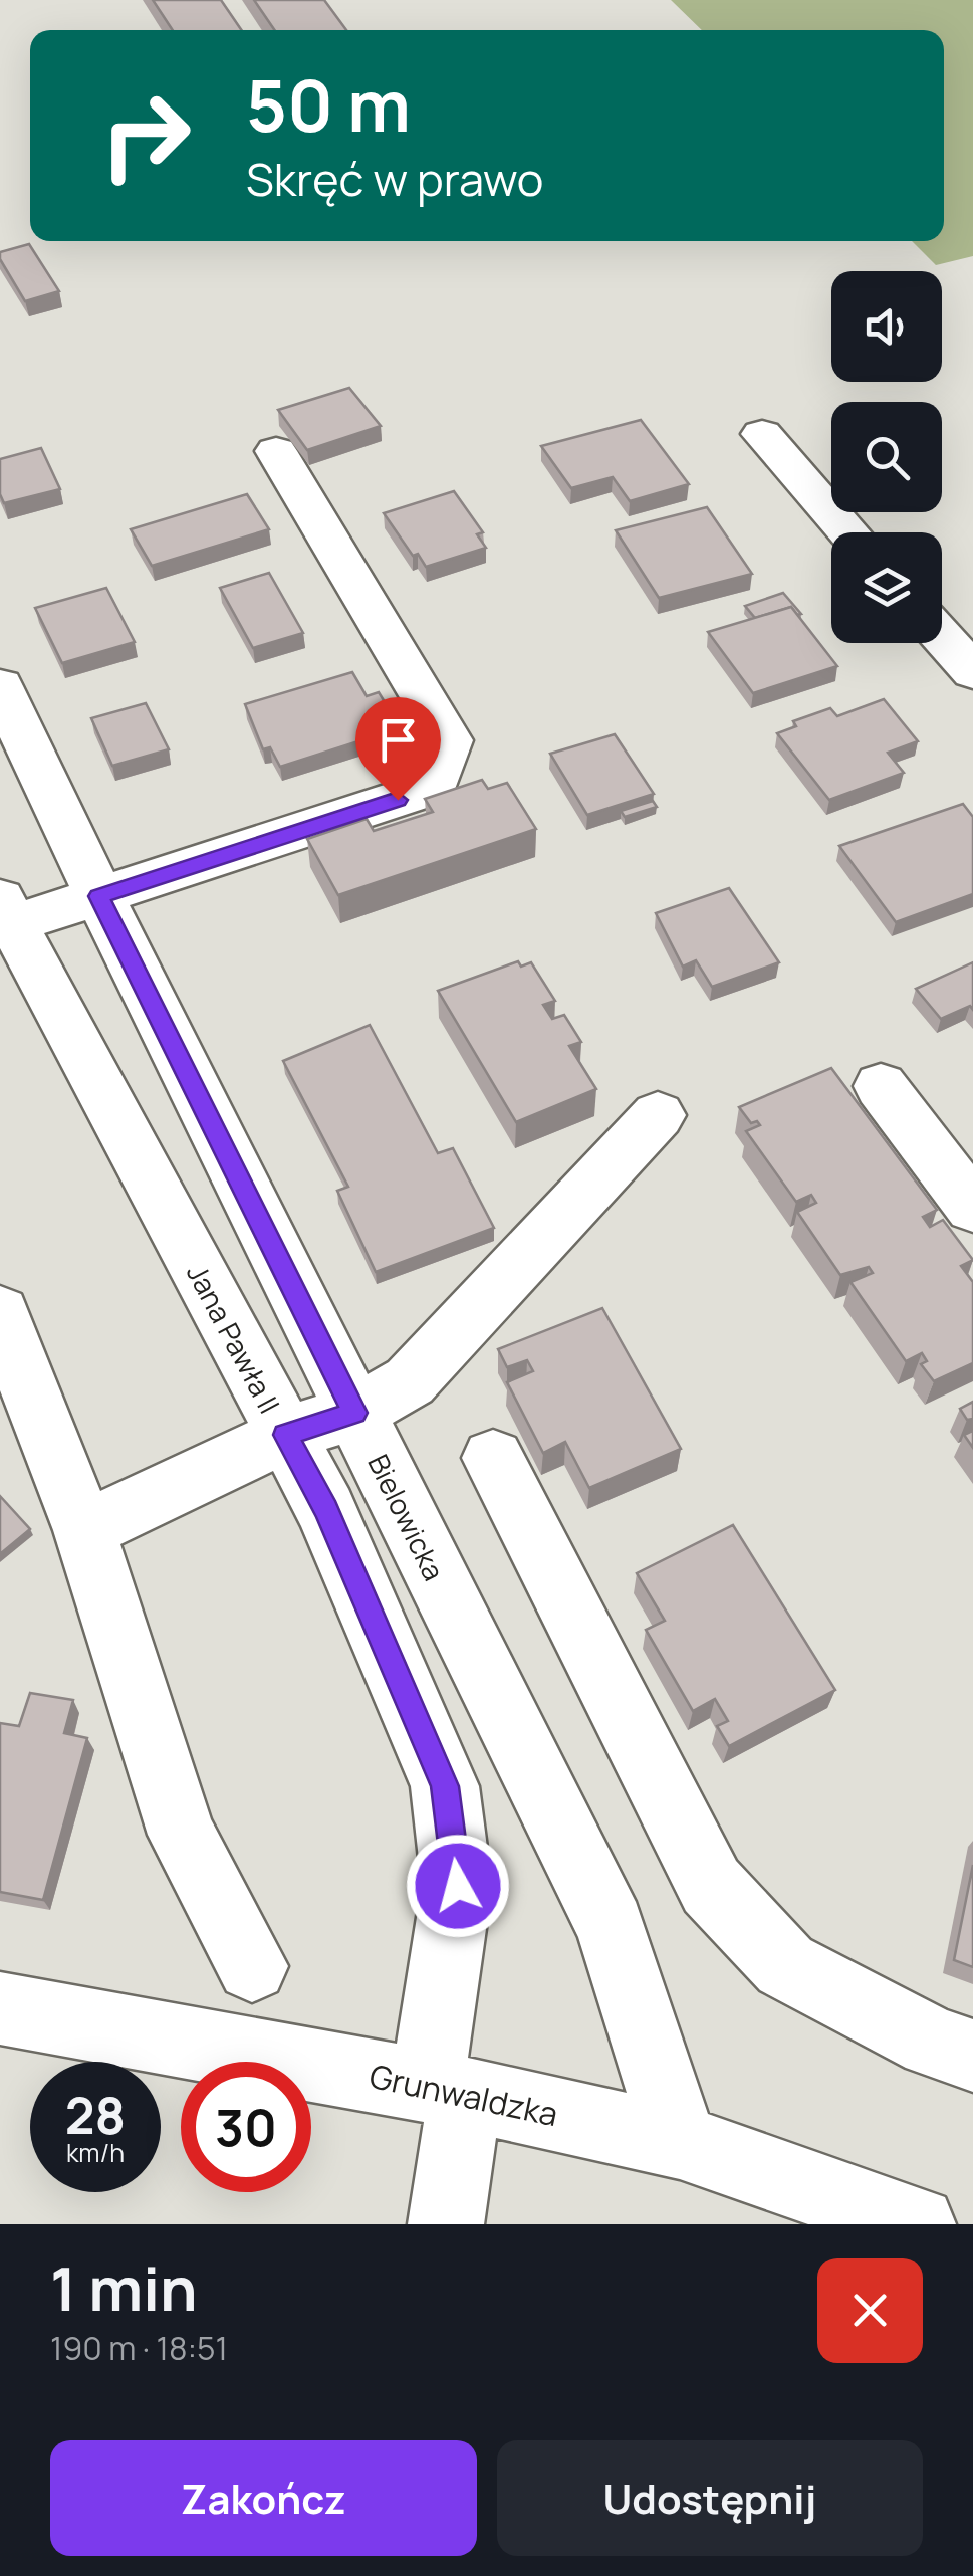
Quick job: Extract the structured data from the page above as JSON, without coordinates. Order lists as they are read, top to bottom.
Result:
{
  "streets": {
    "street": ["Jana Pawła II", "Bielowicka", "Grunwaldzka"]
  },
  "crossings": [
    ["Jana Pawła II", "Grunwaldzka"],
    ["Bielowicka", "Grunwaldzka"]
  ],
  "page": {
    "turn": ["50 m", "Skręć w prawo"],
    "speed": "28 km/h",
    "limit": "30",
    "heading": ["1 min", "190 m · 18:51"],
    "buttons": ["Zakończ", "Udostępnij"]
  }
}
